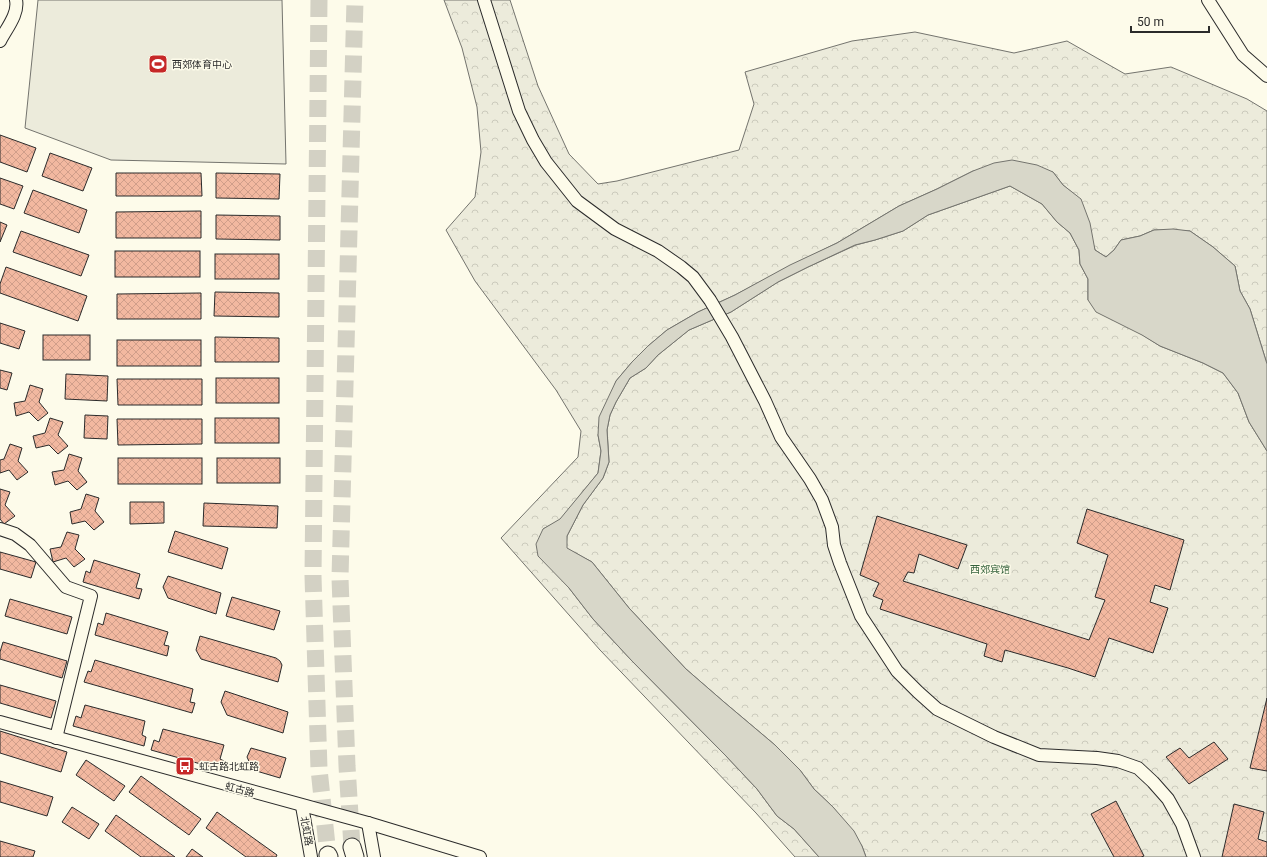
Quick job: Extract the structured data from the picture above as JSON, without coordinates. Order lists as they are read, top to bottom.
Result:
{
  "streets": {
    "street": ["虹古路", "北虹路"]
  },
  "crossings": [
    ["虹古路", "北虹路"]
  ],
  "parks": ["西郊宾馆"],
  "places": {
    "sports": ["西郊体育中心"],
    "bus stop": ["虹古路北虹路"]
  },
  "scale_bar": "50 m"
}
